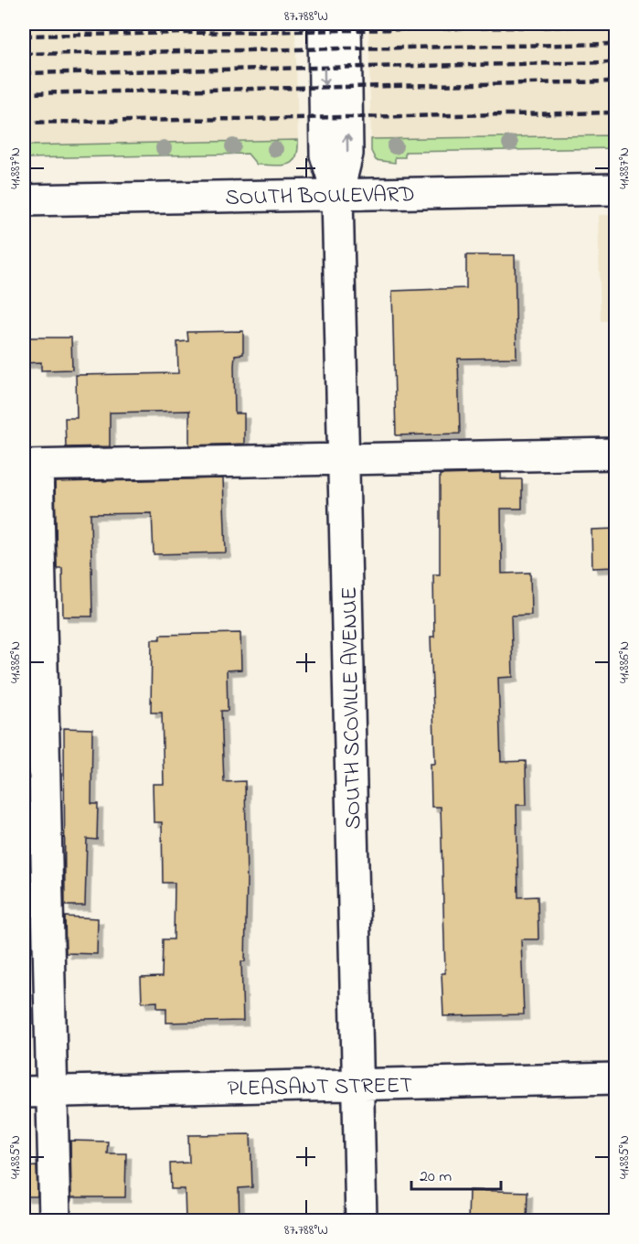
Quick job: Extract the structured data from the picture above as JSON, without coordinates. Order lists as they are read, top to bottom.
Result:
{
  "streets": {
    "street": ["SOUTH BOULEVARD", "SOUTH SCOVILLE AVENUE", "PLEASANT STREET"]
  },
  "crossings": [
    ["SOUTH BOULEVARD", "SOUTH SCOVILLE AVENUE"],
    ["SOUTH SCOVILLE AVENUE", "PLEASANT STREET"]
  ],
  "scale_bar": "20 m",
  "coordinates": [
    "87.788°W",
    "41.887°N",
    "41.886°N",
    "41.885°N"
  ]
}
